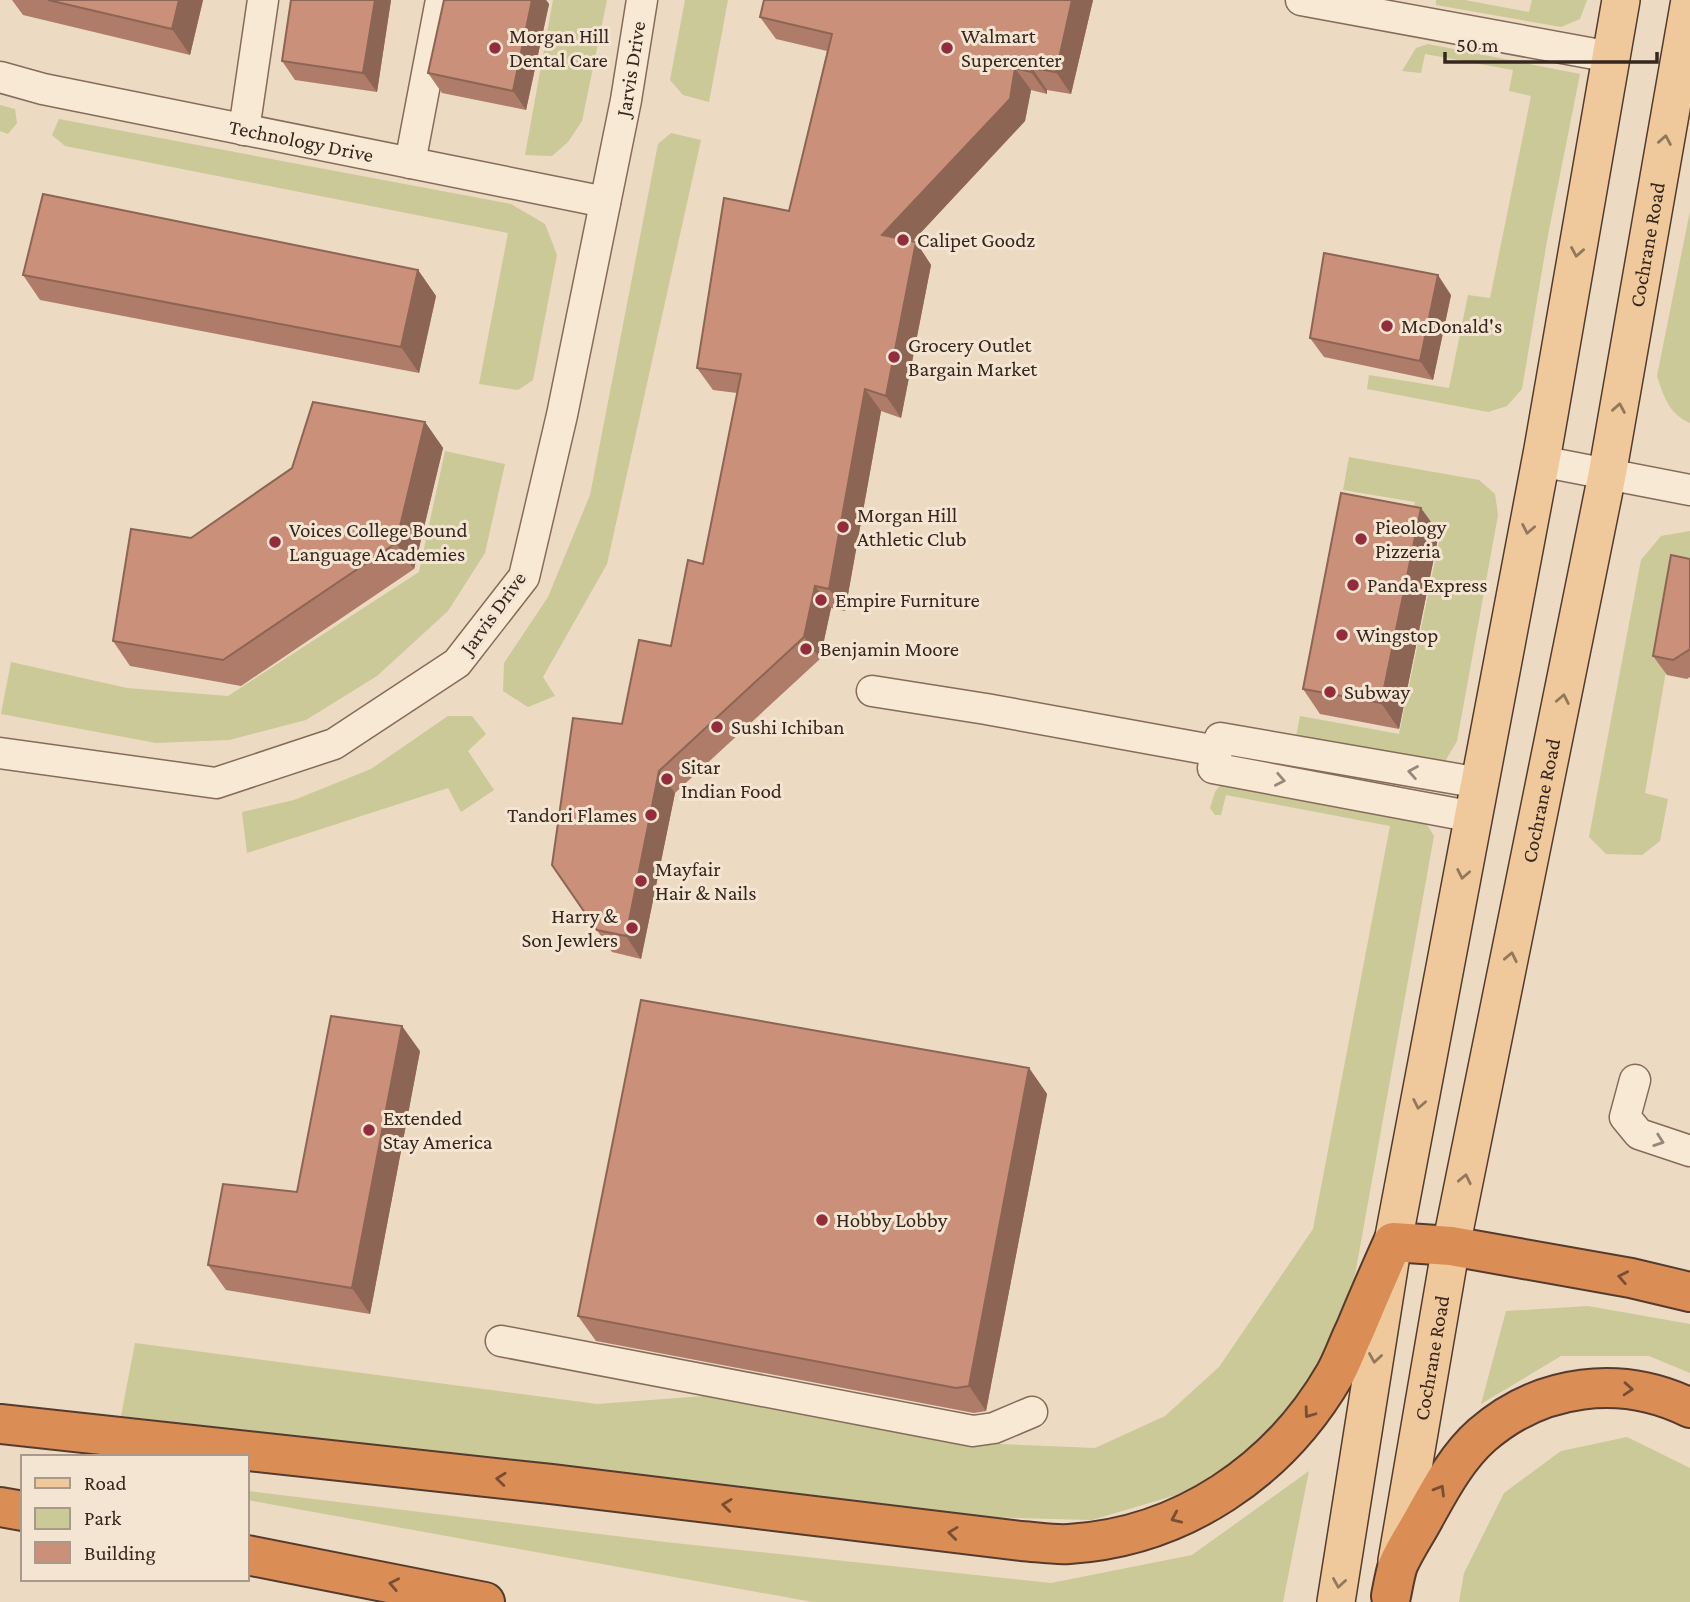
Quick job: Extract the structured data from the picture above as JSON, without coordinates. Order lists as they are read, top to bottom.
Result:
{
  "streets": {
    "main road": ["Cochrane Road"],
    "street": ["Jarvis Drive", "Technology Drive"]
  },
  "crossings": [
    ["Jarvis Drive", "Technology Drive"]
  ],
  "places": [
    "Morgan Hill Dental Care",
    "Walmart Supercenter",
    "Calipet Goodz",
    "McDonald's",
    "Grocery Outlet Bargain Market",
    "Morgan Hill Athletic Club",
    "Pieology Pizzeria",
    "Voices College Bound Language Academies",
    "Panda Express",
    "Empire Furniture",
    "Wingstop",
    "Benjamin Moore",
    "Subway",
    "Sushi Ichiban",
    "Sitar Indian Food",
    "Tandori Flames",
    "Mayfair Hair & Nails",
    "Harry & Son Jewlers",
    "Extended Stay America",
    "Hobby Lobby"
  ],
  "legend": ["Road", "Park", "Building"],
  "scale_bar": "50 m"
}
